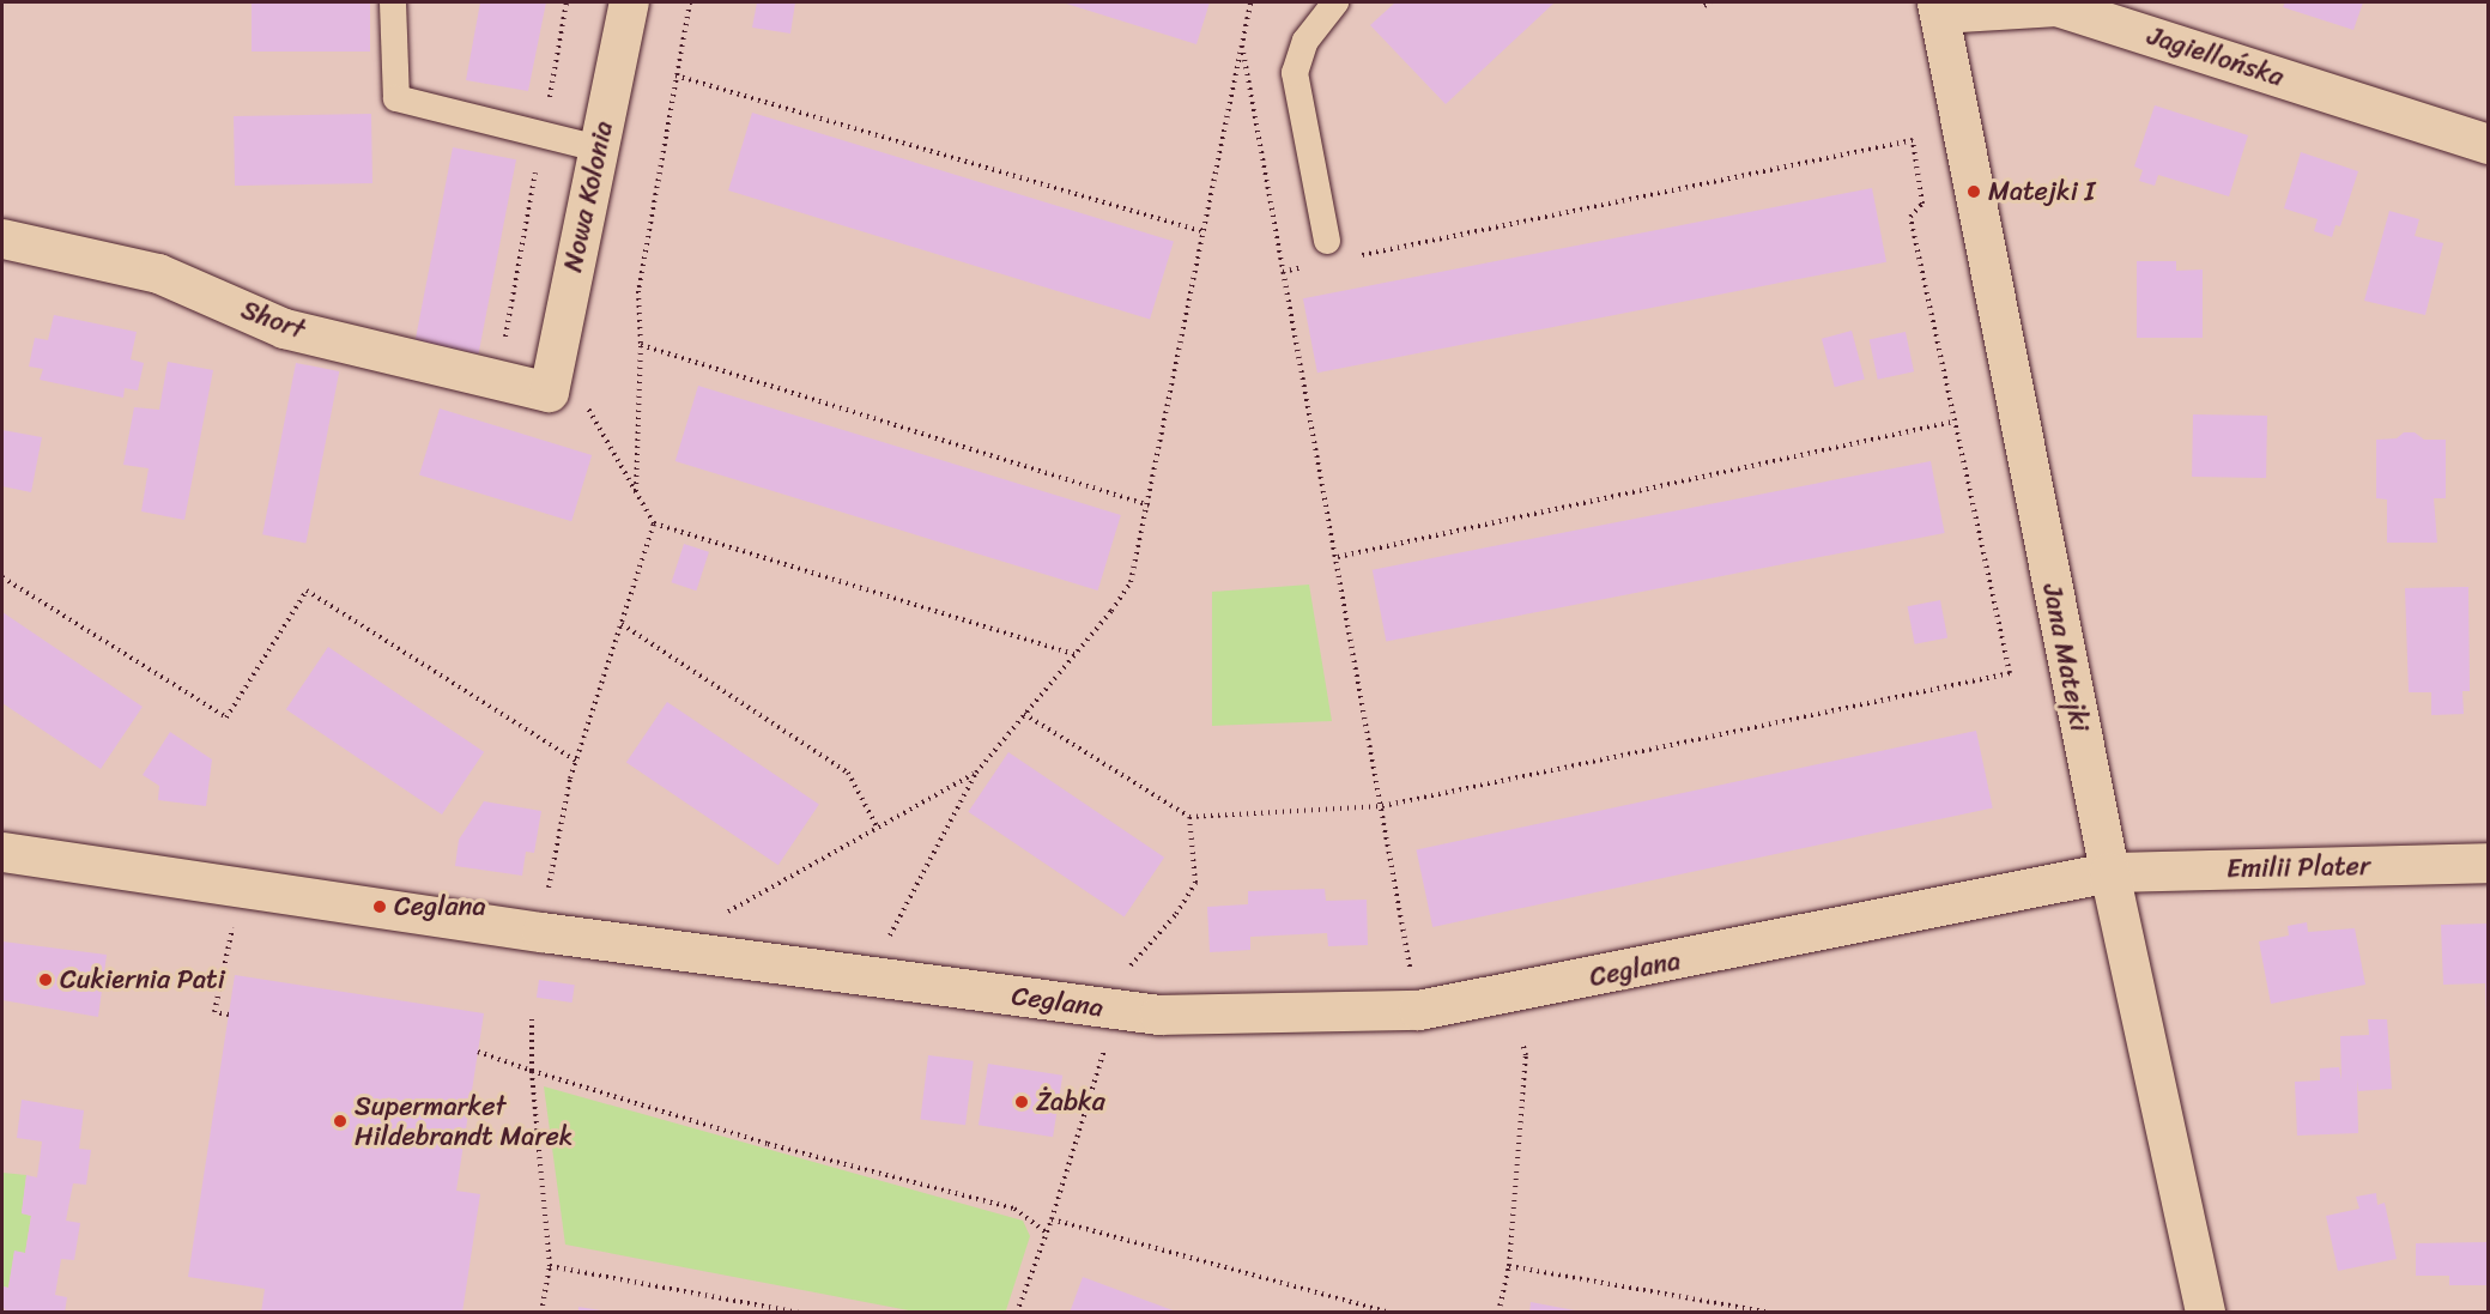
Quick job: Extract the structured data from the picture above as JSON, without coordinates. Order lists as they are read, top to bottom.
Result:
{
  "streets": {
    "street": [
      "Jagiellońska",
      "Nowa Kolonia",
      "Short",
      "Jana Matejki",
      "Emilii Plater",
      "Ceglana"
    ]
  },
  "crossings": [
    ["Jagiellońska", "Jana Matejki"],
    ["Nowa Kolonia", "Short"],
    ["Jana Matejki", "Emilii Plater"],
    ["Jana Matejki", "Ceglana"],
    ["Emilii Plater", "Ceglana"]
  ],
  "places": [
    "Matejki I",
    "Ceglana",
    "Cukiernia Pati",
    "Żabka",
    "Supermarket Hildebrandt Marek"
  ]
}
